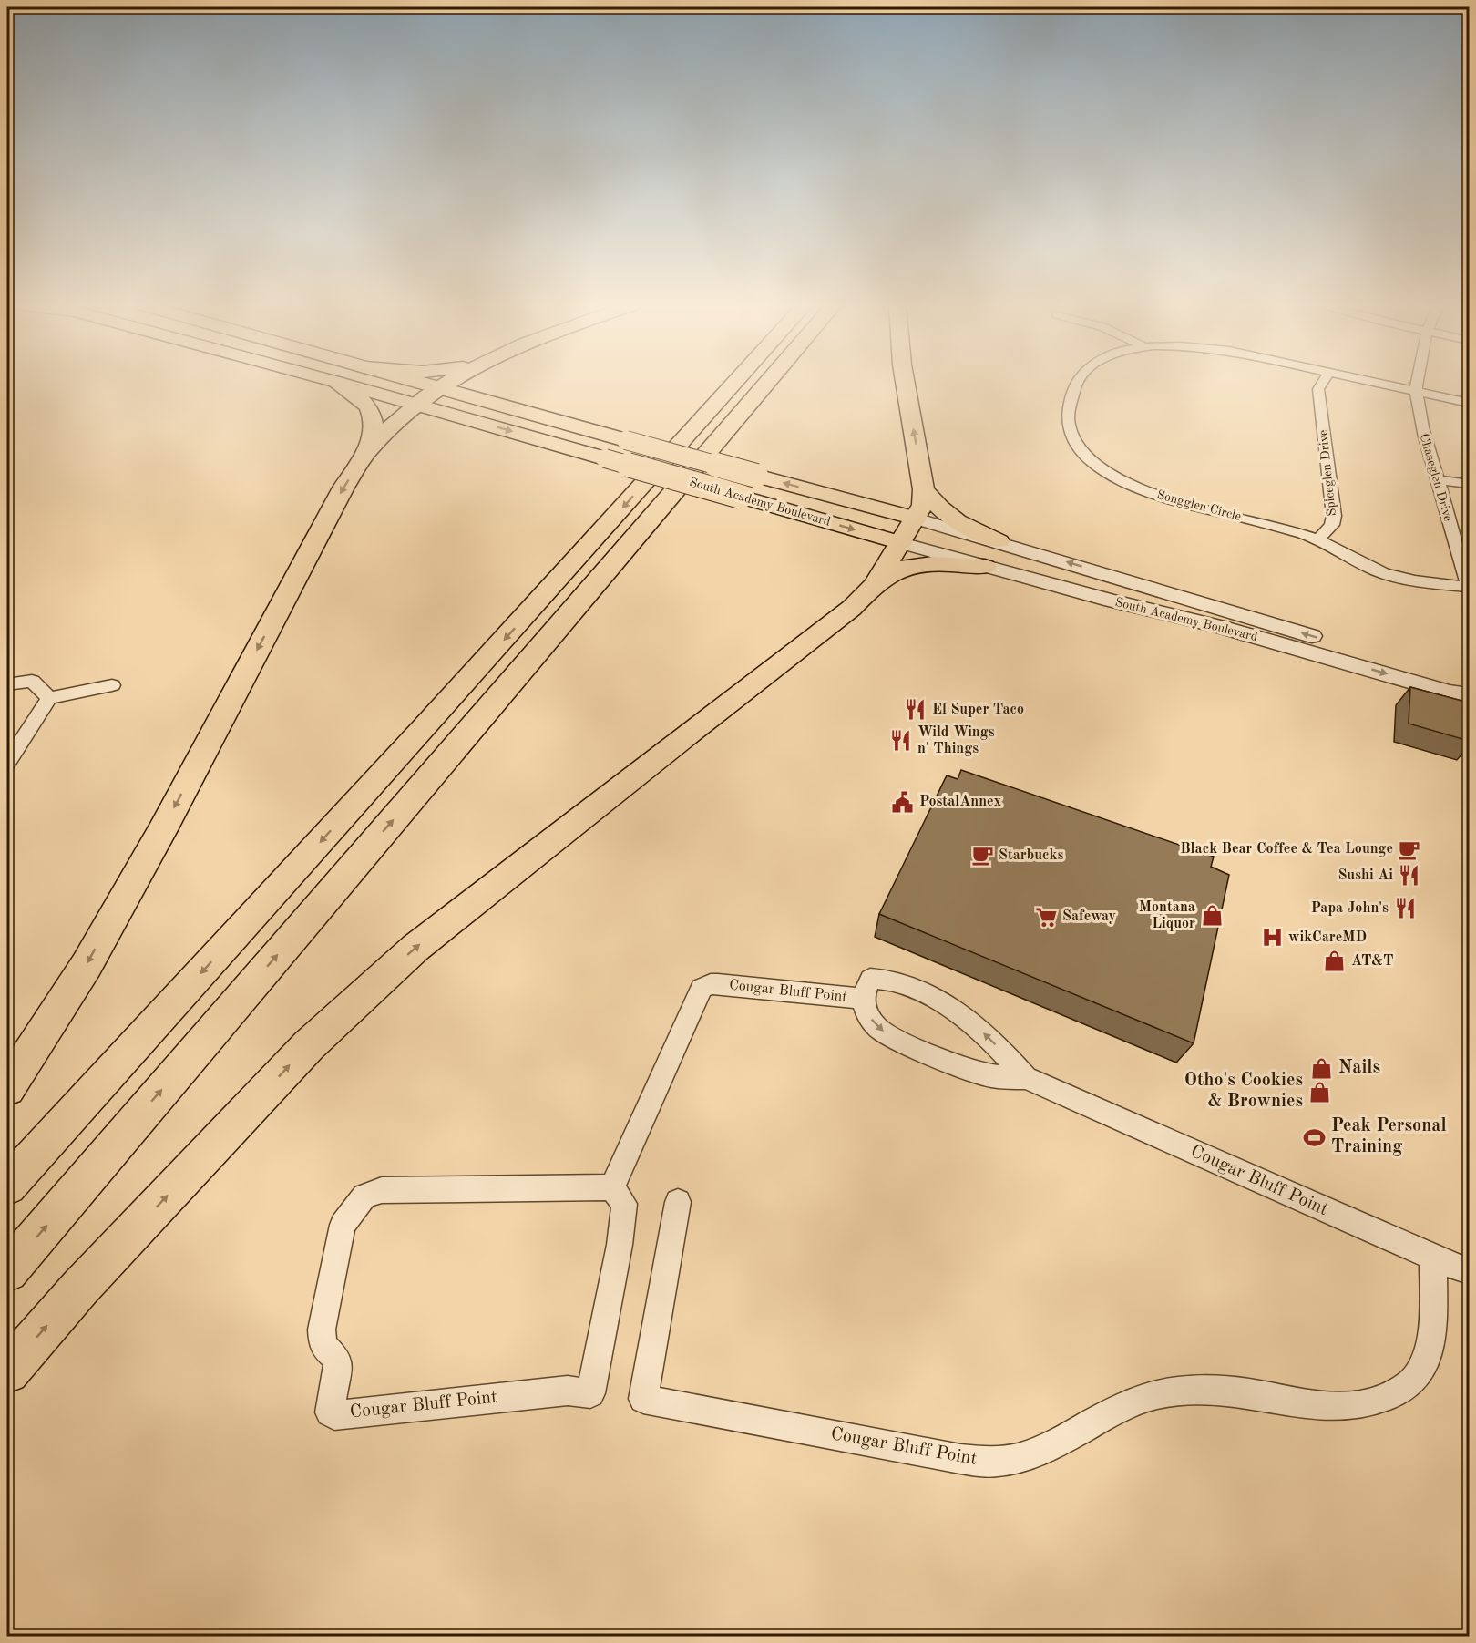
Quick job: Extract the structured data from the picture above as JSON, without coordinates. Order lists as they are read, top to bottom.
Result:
{
  "streets": {
    "highway": ["South Academy Boulevard"],
    "street": [
      "Spiceglen Drive",
      "Chaseglen Drive",
      "Songglen Circle",
      "Cougar Bluff Point"
    ]
  },
  "crossings": [
    ["Spiceglen Drive", "Songglen Circle"],
    ["Chaseglen Drive", "Songglen Circle"]
  ],
  "places": {
    "restaurant": [
      "El Super Taco",
      "Wild Wings n' Things",
      "Sushi Ai",
      "Papa John's"
    ],
    "public building": ["PostalAnnex"],
    "cafe": ["Black Bear Coffee & Tea Lounge", "Starbucks"],
    "shop": [
      "Montana Liquor",
      "AT&T",
      "Nails",
      "Otho's Cookies & Brownies"
    ],
    "supermarket": ["Safeway"],
    "hospital": ["wikCareMD"],
    "sports": ["Peak Personal Training"]
  }
}
